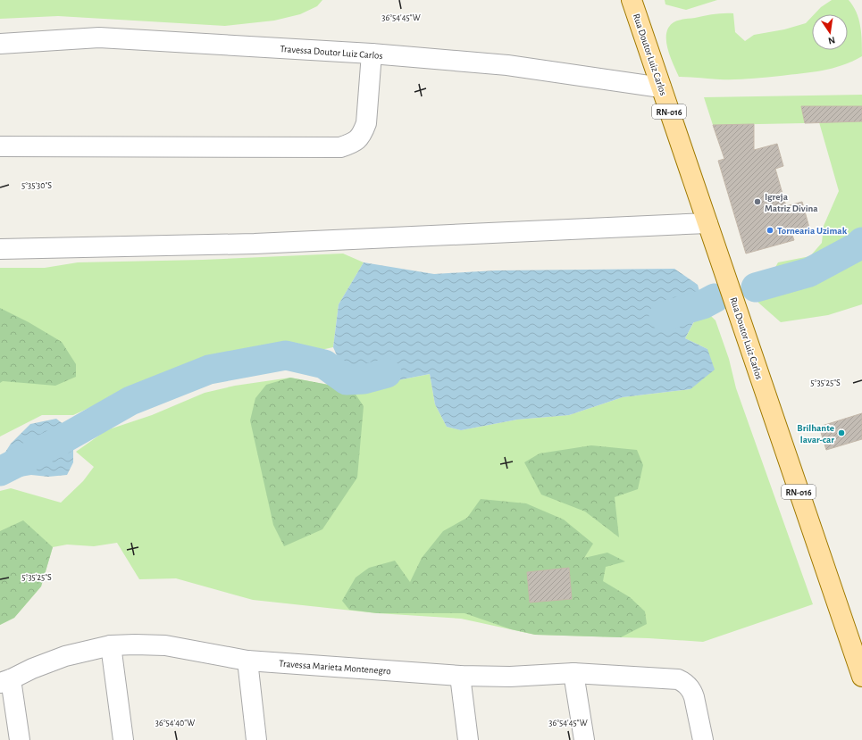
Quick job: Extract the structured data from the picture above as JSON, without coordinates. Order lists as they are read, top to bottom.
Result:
{
  "streets": {
    "main road": ["Rua Doutor Luiz Carlos", "RN-016"],
    "street": ["Travessa Doutor Luiz Carlos", "Travessa Marieta Montenegro"]
  },
  "crossings": [
    ["Travessa Doutor Luiz Carlos", "Rua Doutor Luiz Carlos"]
  ],
  "places": ["Igreja Matriz Divina", "Tornearia Uzimak", "Brilhante lavar-car"],
  "north": "bottom",
  "coordinates": [
    "36°54'45\"W",
    "5°35'30\"S",
    "5°35'25\"S",
    "36°54'40\"W"
  ]
}
